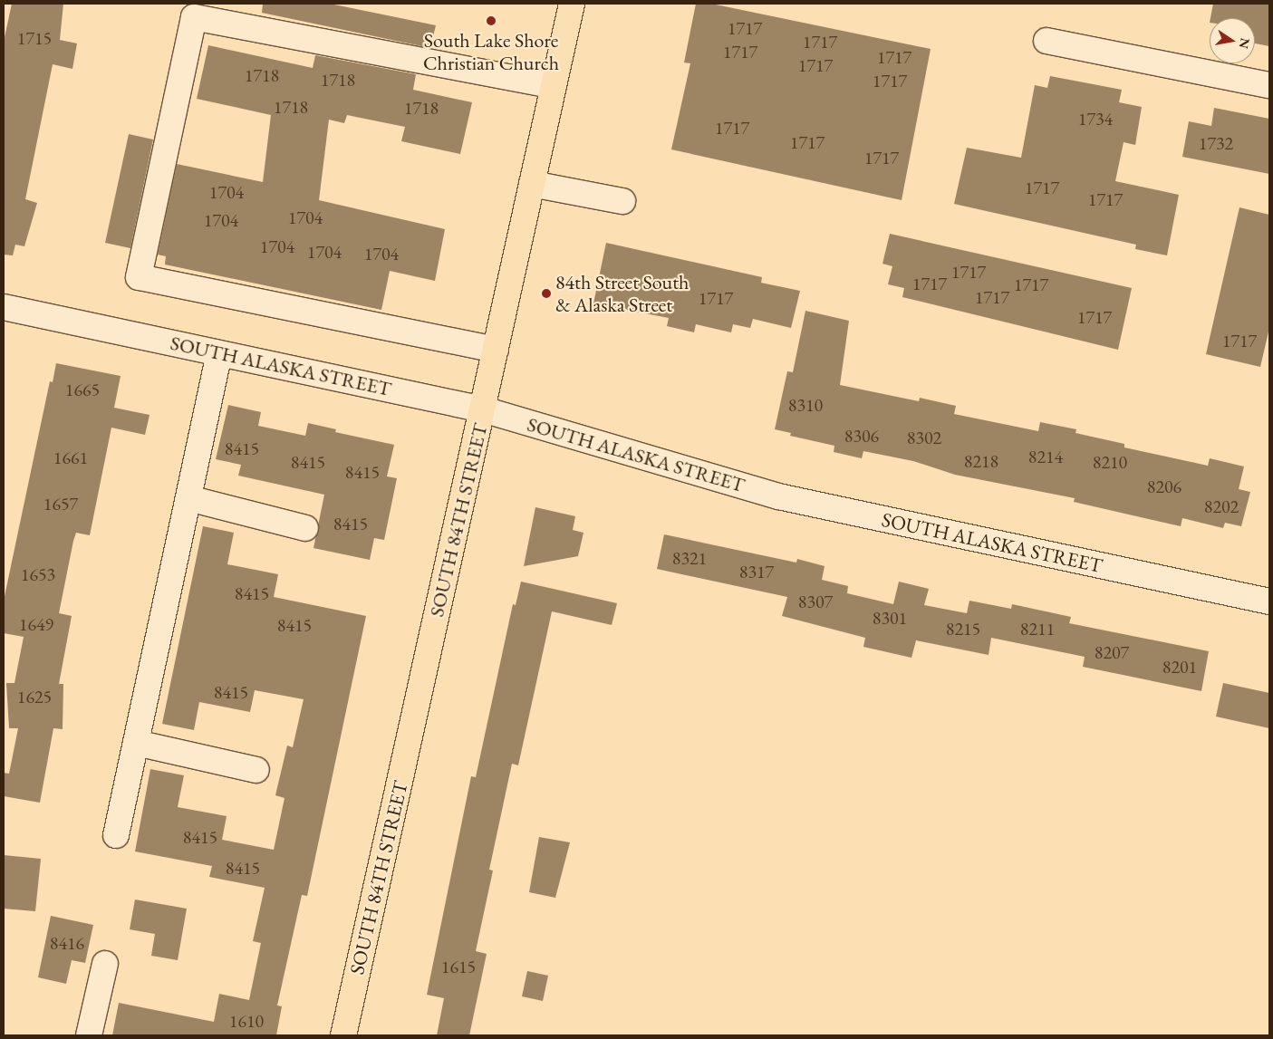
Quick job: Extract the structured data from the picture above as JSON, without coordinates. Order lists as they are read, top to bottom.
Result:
{
  "streets": {
    "main road": ["SOUTH 84TH STREET"],
    "street": ["SOUTH ALASKA STREET"]
  },
  "crossings": [
    ["SOUTH ALASKA STREET", "SOUTH 84TH STREET"]
  ],
  "places": ["South Lake Shore Christian Church", "84th Street South & Alaska Street"],
  "house_numbers": [
    "1717",
    "1715",
    "1717",
    "1717",
    "1717",
    "1717",
    "1718",
    "1718",
    "1717",
    "1718",
    "1718",
    "1734",
    "1717",
    "1717",
    "1732",
    "1717",
    "1717",
    "1704",
    "1717",
    "1704",
    "1704",
    "1704",
    "1704",
    "1704",
    "1717",
    "1717",
    "1717",
    "1717",
    "1717",
    "1717",
    "1717",
    "1665",
    "8310",
    "8306",
    "8302",
    "8415",
    "8214",
    "1661",
    "8218",
    "8415",
    "8210",
    "8415",
    "8206",
    "1657",
    "8202",
    "8415",
    "8321",
    "8317",
    "1653",
    "8415",
    "8307",
    "8301",
    "1649",
    "8415",
    "8215",
    "8211",
    "8207",
    "8201",
    "8415",
    "1625",
    "8415",
    "8415",
    "8416",
    "1615",
    "1610"
  ],
  "north": "right"
}
